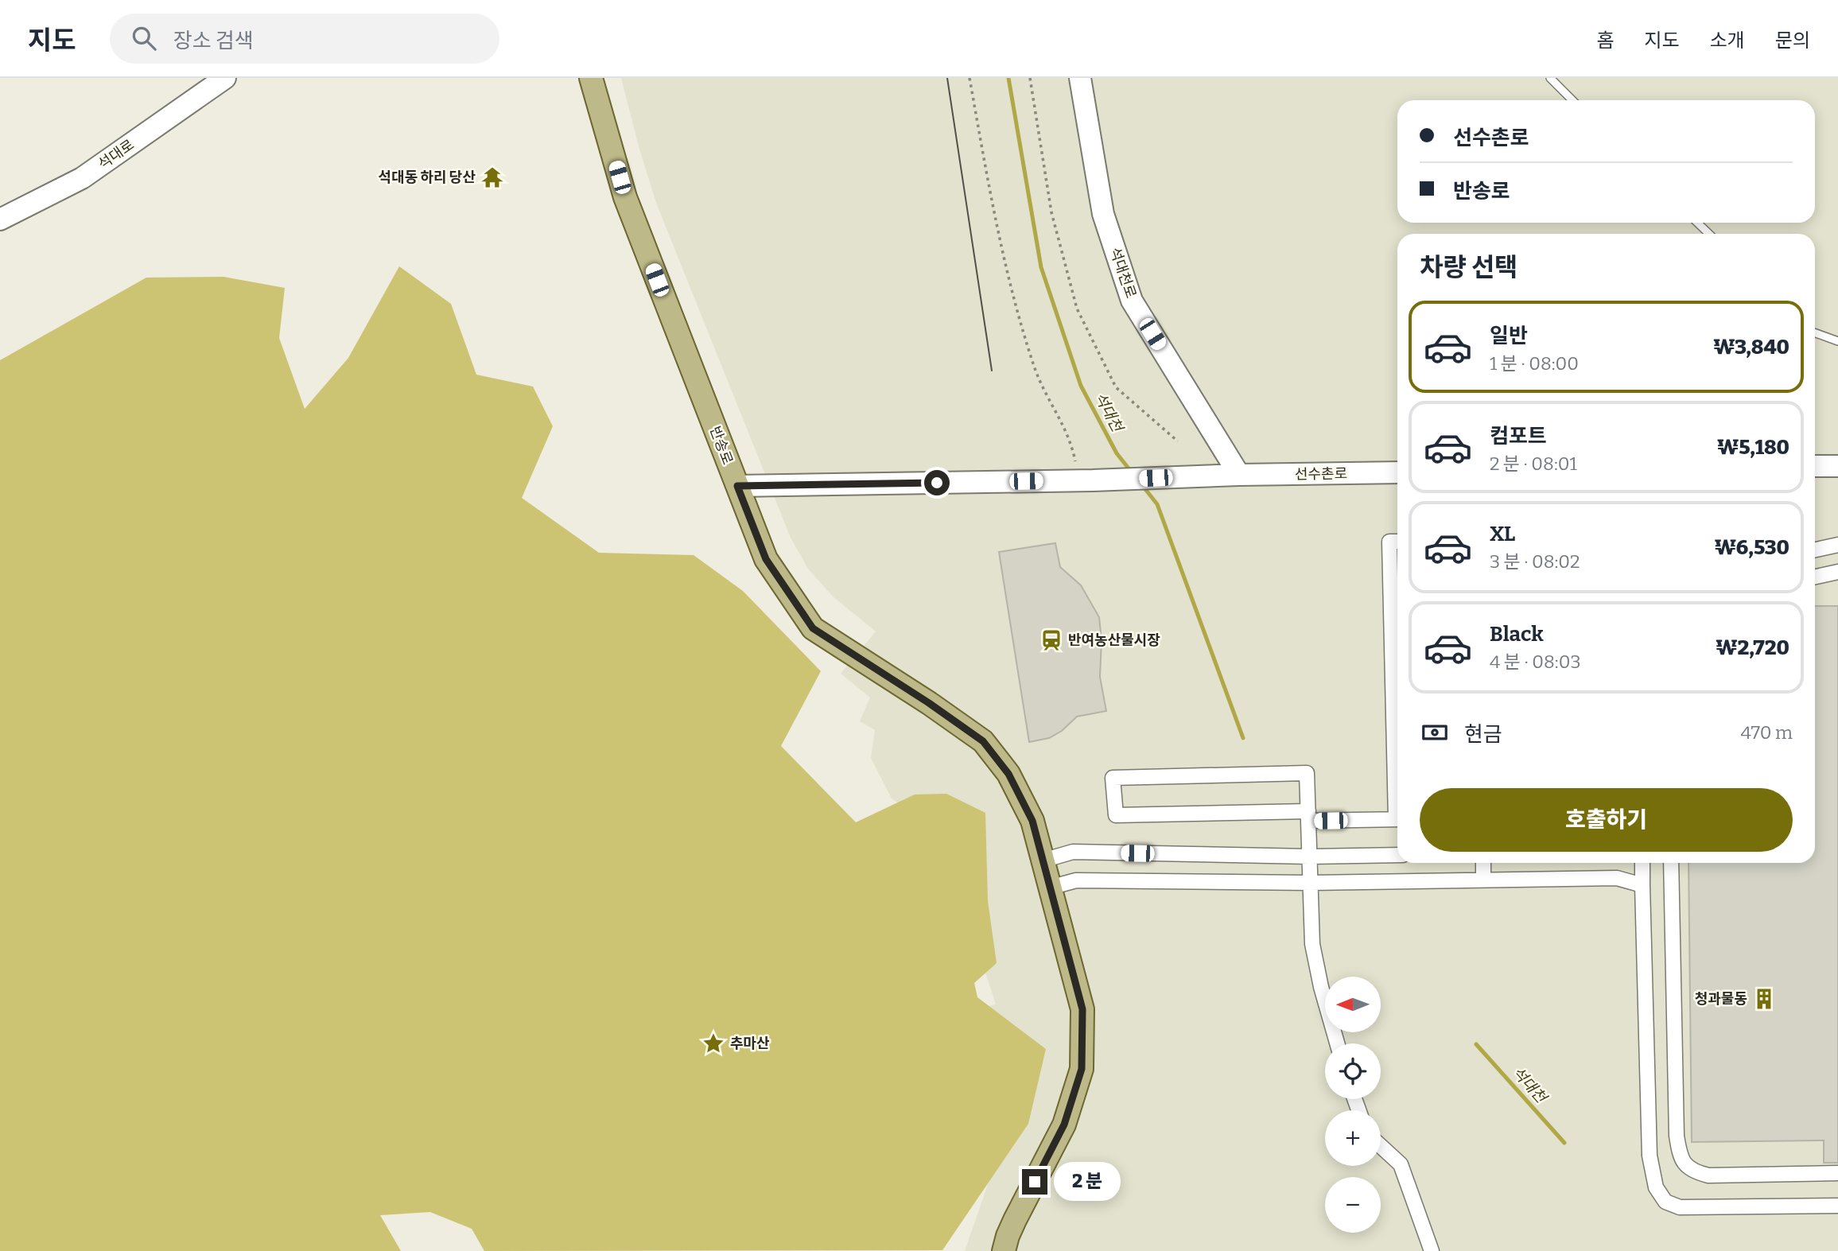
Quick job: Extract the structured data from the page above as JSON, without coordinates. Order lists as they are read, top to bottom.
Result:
{
  "streets": {
    "main road": [
      "석대로",
      "석대천로",
      "반송로",
      "선수촌로"
    ]
  },
  "crossings": [
    ["석대천로", "선수촌로"],
    ["반송로", "선수촌로"]
  ],
  "water": ["석대천"],
  "places": {
    "temple": ["석대동 하리 당산"],
    "station": ["반여농산물시장"],
    "building": ["청과물동"],
    "place": ["추마산"]
  },
  "north": "left",
  "page": {
    "header": "지도",
    "search": "장소 검색",
    "nav": [
      "홈",
      "지도",
      "소개",
      "문의"
    ],
    "banner": ["선수촌로", "반송로"],
    "heading": "차량 선택",
    "list": [
      {
        "name": "일반",
        "note": "1 분 · 08:00",
        "value": "₩3,840"
      },
      {
        "name": "컴포트",
        "note": "2 분 · 08:01",
        "value": "₩5,180"
      },
      {
        "name": "XL",
        "note": "3 분 · 08:02",
        "value": "₩6,530"
      },
      {
        "name": "Black",
        "note": "4 분 · 08:03",
        "value": "₩2,720"
      }
    ],
    "pay": ["현금", "470 m"],
    "buttons": "호출하기",
    "map_buttons": ["+", "−"],
    "bubble": "2 분"
  }
}
